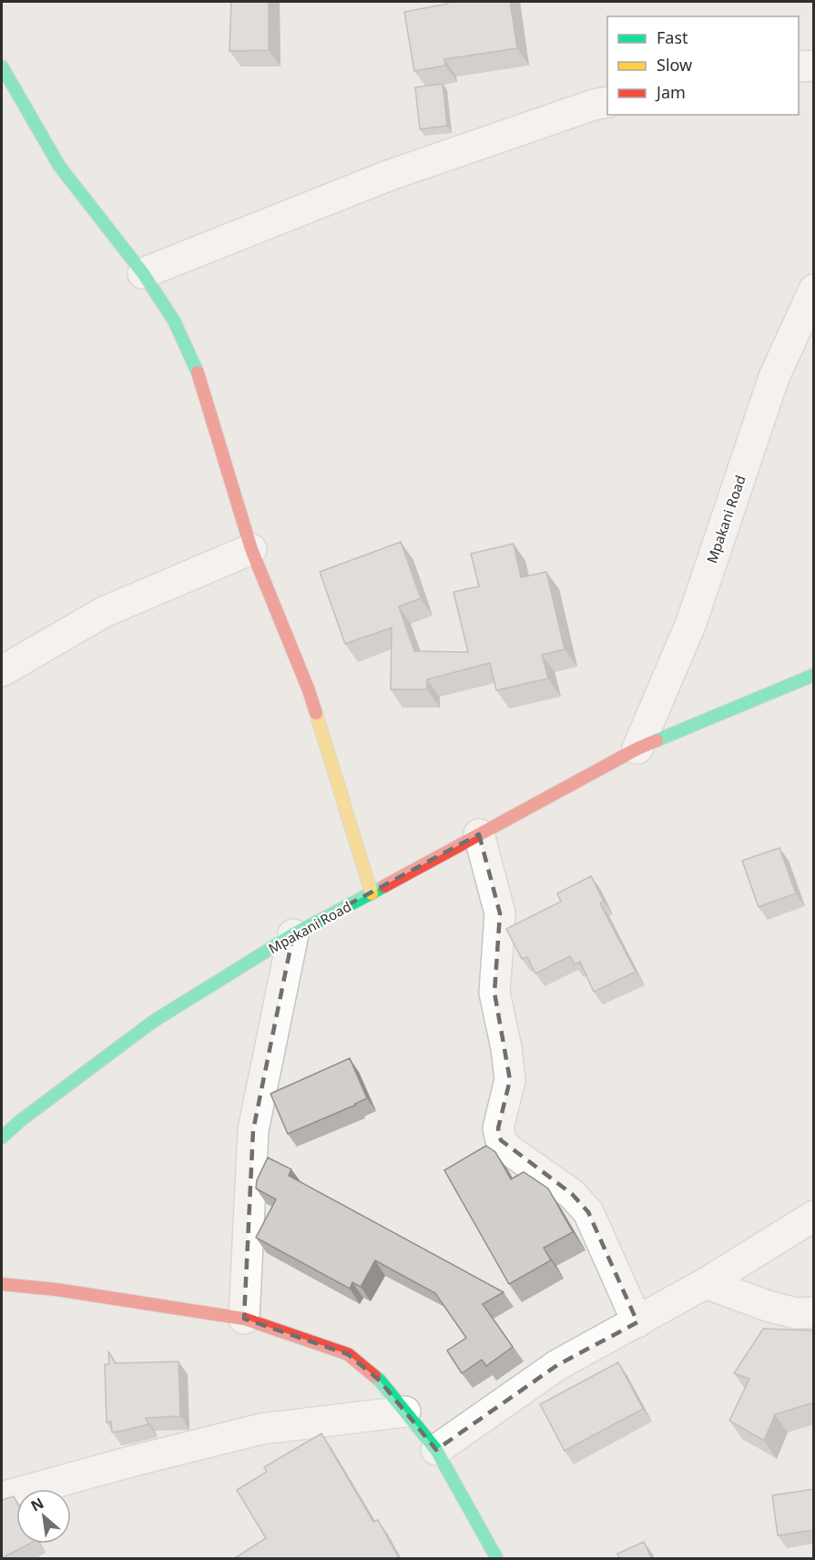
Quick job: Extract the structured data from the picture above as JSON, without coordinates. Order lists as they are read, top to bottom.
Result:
{
  "streets": {
    "street": ["Mpakani Road"]
  },
  "legend": ["Fast", "Slow", "Jam"],
  "north": "top left"
}
